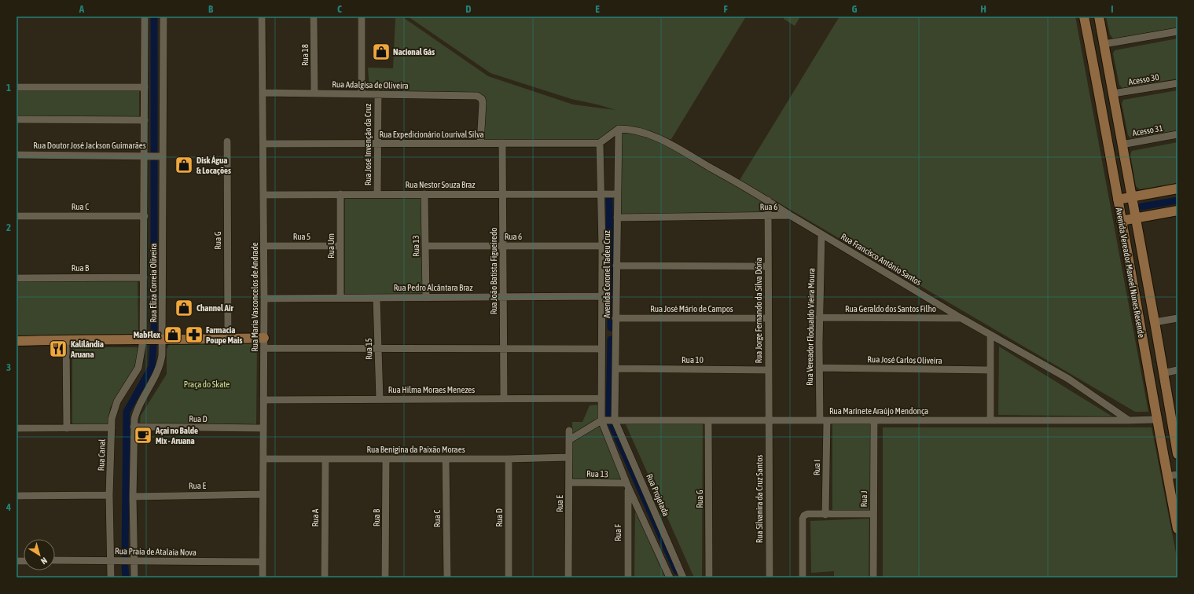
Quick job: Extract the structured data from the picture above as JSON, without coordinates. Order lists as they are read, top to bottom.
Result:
{
  "streets": {
    "street": [
      "Rua 18",
      "Acesso 30",
      "Rua Adalgisa de Oliveira",
      "Acesso 31",
      "Rua Expedicionário Lourival Silva",
      "Rua José Invenção da Cruz",
      "Rua Doutor José Jackson Guimarães",
      "Rua Nestor Souza Braz",
      "Rua C",
      "Rua 6",
      "Rua 5",
      "Rua G",
      "Rua Um",
      "Rua 13",
      "Rua Francisco Antônio Santos",
      "Rua B",
      "Rua João Batista Figueiredo",
      "Avenida Vereador Manoel Nunes Resende",
      "Avenida Coronel Tadeu Cruz",
      "Rua Eliza Correia Oliveira",
      "Rua Pedro Alcântara Braz",
      "Rua Maria Vasconcelos de Andrade",
      "Rua José Mário de Campos",
      "Rua Geraldo dos Santos Filho",
      "Rua Jorge Fernando da Silva Dória",
      "Rua Vereador Flodualdo Vieira Moura",
      "Rua 15",
      "Rua 10",
      "Rua José Carlos Oliveira",
      "Rua Hilma Moraes Menezes",
      "Rua Marinete Araújo Mendonça",
      "Rua D",
      "Rua Benigina da Paixão Moraes",
      "Rua Canal",
      "Rua I",
      "Rua E",
      "Rua Projetada",
      "Rua Silvanira da Cruz Santos",
      "Rua J",
      "Rua A",
      "Rua F",
      "Rua Praia de Atalaia Nova"
    ]
  },
  "crossings": [
    ["Rua 18", "Rua Adalgisa de Oliveira"],
    ["Acesso 30", "Avenida Vereador Manoel Nunes Resende"],
    ["Rua Adalgisa de Oliveira", "Rua Expedicionário Lourival Silva"],
    ["Rua Adalgisa de Oliveira", "Rua José Invenção da Cruz"],
    ["Rua Adalgisa de Oliveira", "Rua Maria Vasconcelos de Andrade"],
    ["Acesso 31", "Avenida Vereador Manoel Nunes Resende"],
    ["Rua Expedicionário Lourival Silva", "Rua José Invenção da Cruz"],
    ["Rua Expedicionário Lourival Silva", "Rua João Batista Figueiredo"],
    ["Rua Expedicionário Lourival Silva", "Avenida Coronel Tadeu Cruz"],
    ["Rua Expedicionário Lourival Silva", "Rua Maria Vasconcelos de Andrade"],
    ["Rua José Invenção da Cruz", "Rua Nestor Souza Braz"],
    ["Rua Doutor José Jackson Guimarães", "Rua Eliza Correia Oliveira"],
    ["Rua Nestor Souza Braz", "Rua Um"],
    ["Rua Nestor Souza Braz", "Rua 13"],
    ["Rua Nestor Souza Braz", "Rua João Batista Figueiredo"],
    ["Rua Nestor Souza Braz", "Avenida Coronel Tadeu Cruz"],
    ["Rua Nestor Souza Braz", "Rua Maria Vasconcelos de Andrade"],
    ["Rua C", "Rua Eliza Correia Oliveira"],
    ["Rua C", "Rua Benigina da Paixão Moraes"],
    ["Rua 6", "Rua 13"],
    ["Rua 6", "Rua Francisco Antônio Santos"],
    ["Rua 6", "Rua João Batista Figueiredo"],
    ["Rua 6", "Avenida Coronel Tadeu Cruz"],
    ["Rua 6", "Rua Jorge Fernando da Silva Dória"],
    ["Rua 5", "Rua Um"],
    ["Rua 5", "Rua Maria Vasconcelos de Andrade"],
    ["Rua G", "Rua Marinete Araújo Mendonça"],
    ["Rua Um", "Rua Pedro Alcântara Braz"],
    ["Rua 13", "Rua Pedro Alcântara Braz"],
    ["Rua 13", "Rua E"],
    ["Rua 13", "Rua F"],
    ["Rua Francisco Antônio Santos", "Avenida Coronel Tadeu Cruz"],
    ["Rua Francisco Antônio Santos", "Rua Geraldo dos Santos Filho"],
    ["Rua Francisco Antônio Santos", "Rua Jorge Fernando da Silva Dória"],
    ["Rua Francisco Antônio Santos", "Rua Vereador Flodualdo Vieira Moura"],
    ["Rua Francisco Antônio Santos", "Rua Marinete Araújo Mendonça"],
    ["Rua B", "Rua Eliza Correia Oliveira"],
    ["Rua B", "Rua Benigina da Paixão Moraes"],
    ["Rua João Batista Figueiredo", "Rua Pedro Alcântara Braz"],
    ["Rua João Batista Figueiredo", "Rua Hilma Moraes Menezes"],
    ["Avenida Vereador Manoel Nunes Resende", "Rua Marinete Araújo Mendonça"],
    ["Avenida Coronel Tadeu Cruz", "Rua Pedro Alcântara Braz"],
    ["Avenida Coronel Tadeu Cruz", "Rua José Mário de Campos"],
    ["Avenida Coronel Tadeu Cruz", "Rua 10"],
    ["Avenida Coronel Tadeu Cruz", "Rua Hilma Moraes Menezes"],
    ["Avenida Coronel Tadeu Cruz", "Rua Marinete Araújo Mendonça"],
    ["Avenida Coronel Tadeu Cruz", "Rua Projetada"],
    ["Rua Eliza Correia Oliveira", "Rua D"],
    ["Rua Eliza Correia Oliveira", "Rua Canal"],
    ["Rua Eliza Correia Oliveira", "Rua E"],
    ["Rua Eliza Correia Oliveira", "Rua Praia de Atalaia Nova"],
    ["Rua Pedro Alcântara Braz", "Rua Maria Vasconcelos de Andrade"],
    ["Rua Pedro Alcântara Braz", "Rua 15"],
    ["Rua Maria Vasconcelos de Andrade", "Rua Hilma Moraes Menezes"],
    ["Rua Maria Vasconcelos de Andrade", "Rua D"],
    ["Rua Maria Vasconcelos de Andrade", "Rua Benigina da Paixão Moraes"],
    ["Rua Maria Vasconcelos de Andrade", "Rua E"],
    ["Rua Maria Vasconcelos de Andrade", "Rua Praia de Atalaia Nova"],
    ["Rua José Mário de Campos", "Rua Jorge Fernando da Silva Dória"],
    ["Rua Geraldo dos Santos Filho", "Rua Vereador Flodualdo Vieira Moura"],
    ["Rua Jorge Fernando da Silva Dória", "Rua 10"],
    ["Rua Jorge Fernando da Silva Dória", "Rua Marinete Araújo Mendonça"],
    ["Rua Jorge Fernando da Silva Dória", "Rua Silvanira da Cruz Santos"],
    ["Rua Vereador Flodualdo Vieira Moura", "Rua José Carlos Oliveira"],
    ["Rua Vereador Flodualdo Vieira Moura", "Rua Marinete Araújo Mendonça"],
    ["Rua Vereador Flodualdo Vieira Moura", "Rua I"],
    ["Rua 15", "Rua Hilma Moraes Menezes"],
    ["Rua Marinete Araújo Mendonça", "Rua I"],
    ["Rua Marinete Araújo Mendonça", "Rua Projetada"],
    ["Rua Marinete Araújo Mendonça", "Rua Silvanira da Cruz Santos"],
    ["Rua Marinete Araújo Mendonça", "Rua J"],
    ["Rua D", "Rua Benigina da Paixão Moraes"],
    ["Rua Benigina da Paixão Moraes", "Rua E"],
    ["Rua Benigina da Paixão Moraes", "Rua A"],
    ["Rua Canal", "Rua Praia de Atalaia Nova"]
  ],
  "parks": ["Praça do Skate"],
  "places": {
    "shop": [
      "Nacional Gás",
      "Disk Água & Locações",
      "Channel Air",
      "MabFlex"
    ],
    "pharmacy": ["Farmacia Poupe Mais"],
    "restaurant": ["Kalilândia Aruana"],
    "cafe": ["Açai no Balde Mix - Aruana"]
  },
  "north": "bottom right",
  "grid": {
    "columns": [
      "A",
      "B",
      "C",
      "D",
      "E",
      "F",
      "G",
      "H",
      "I"
    ],
    "rows": [
      "1",
      "2",
      "3",
      "4"
    ]
  }
}
